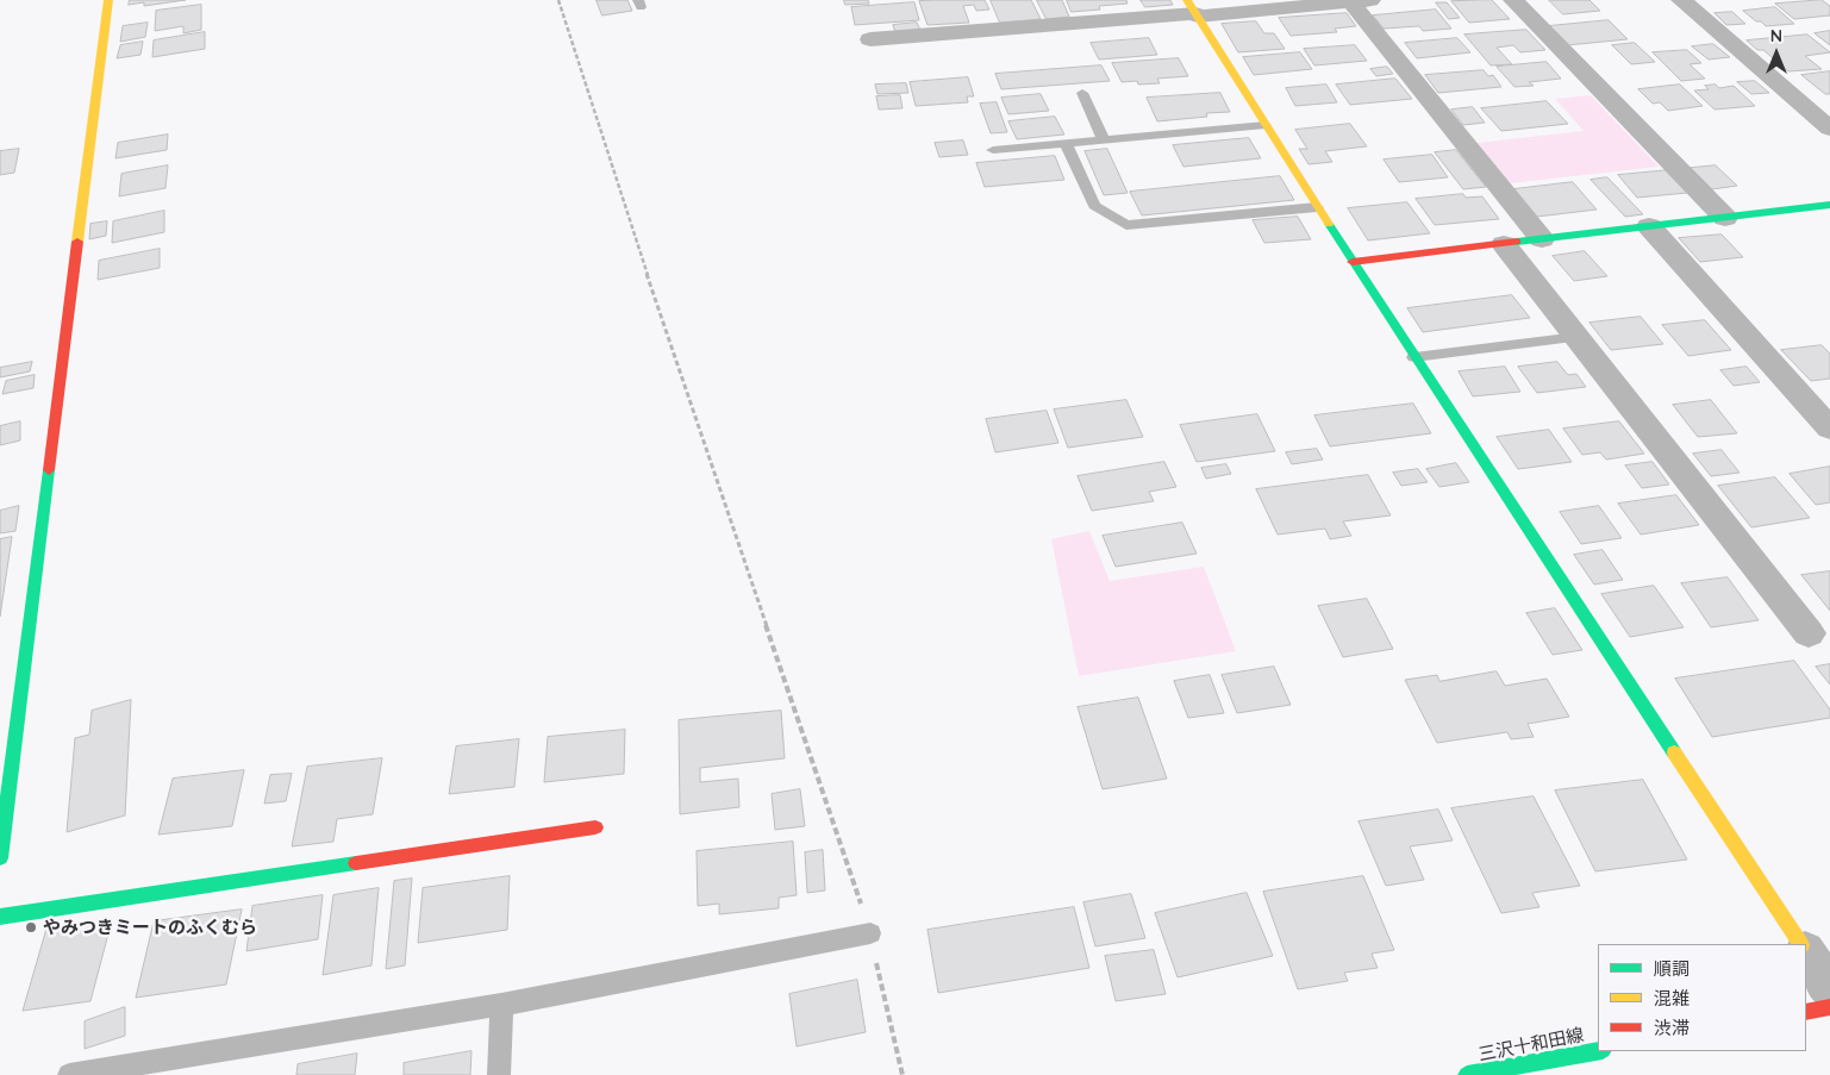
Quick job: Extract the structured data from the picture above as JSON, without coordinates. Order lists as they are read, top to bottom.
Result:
{
  "streets": {
    "street": ["三沢十和田線"]
  },
  "places": ["やみつきミートのふくむら"],
  "legend": ["順調", "混雑", "渋滞"],
  "north": "top"
}
